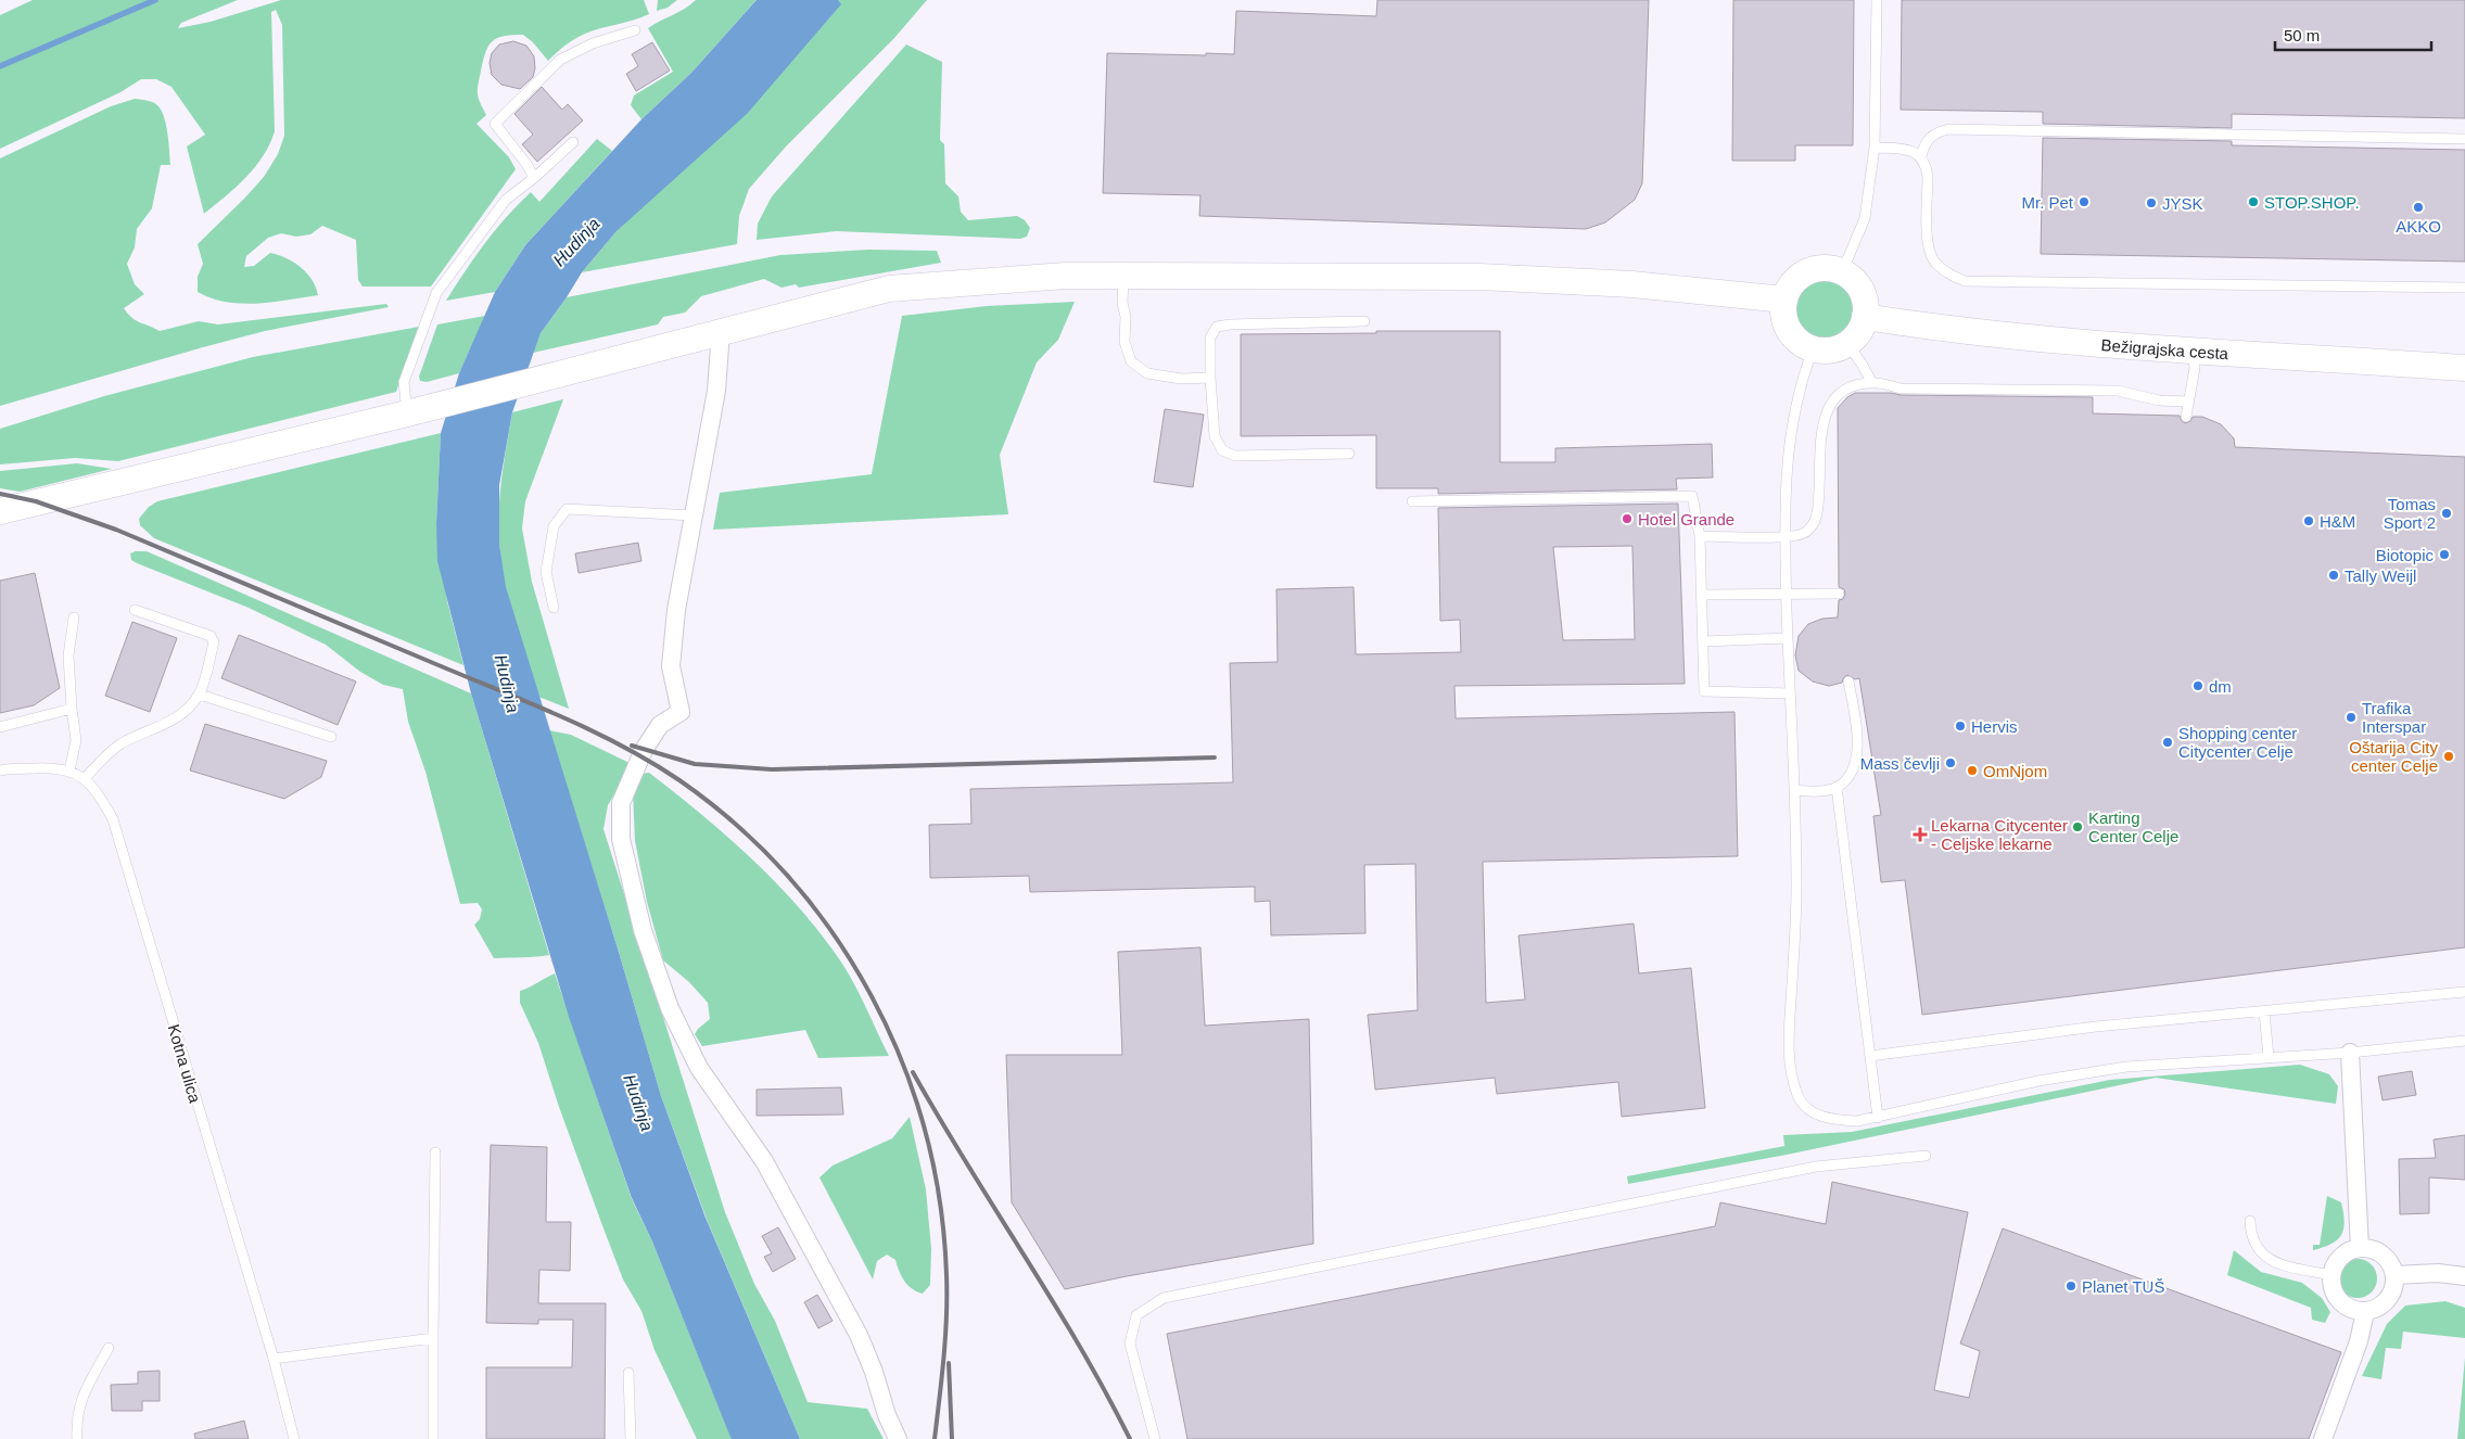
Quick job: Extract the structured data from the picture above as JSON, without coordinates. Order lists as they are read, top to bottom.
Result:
{
  "streets": {
    "street": ["Bežigrajska cesta"],
    "lane": ["Kotna ulica"]
  },
  "water": ["Hudinja"],
  "places": {
    "other": [
      "Mr. Pet",
      "STOP.SHOP.",
      "JYSK",
      "AKKO",
      "Tomas Sport 2",
      "Hotel Grande",
      "H&M",
      "Biotopic",
      "Tally Weijl",
      "dm",
      "Trafika Interspar",
      "Hervis",
      "Shopping center Citycenter Celje",
      "Oštarija City center Celje",
      "Mass čevlji",
      "OmNjom",
      "Karting Center Celje",
      "Planet TUŠ"
    ],
    "health": ["Lekarna Citycenter - Celjske lekarne"]
  },
  "scale_bar": "50 m"
}
